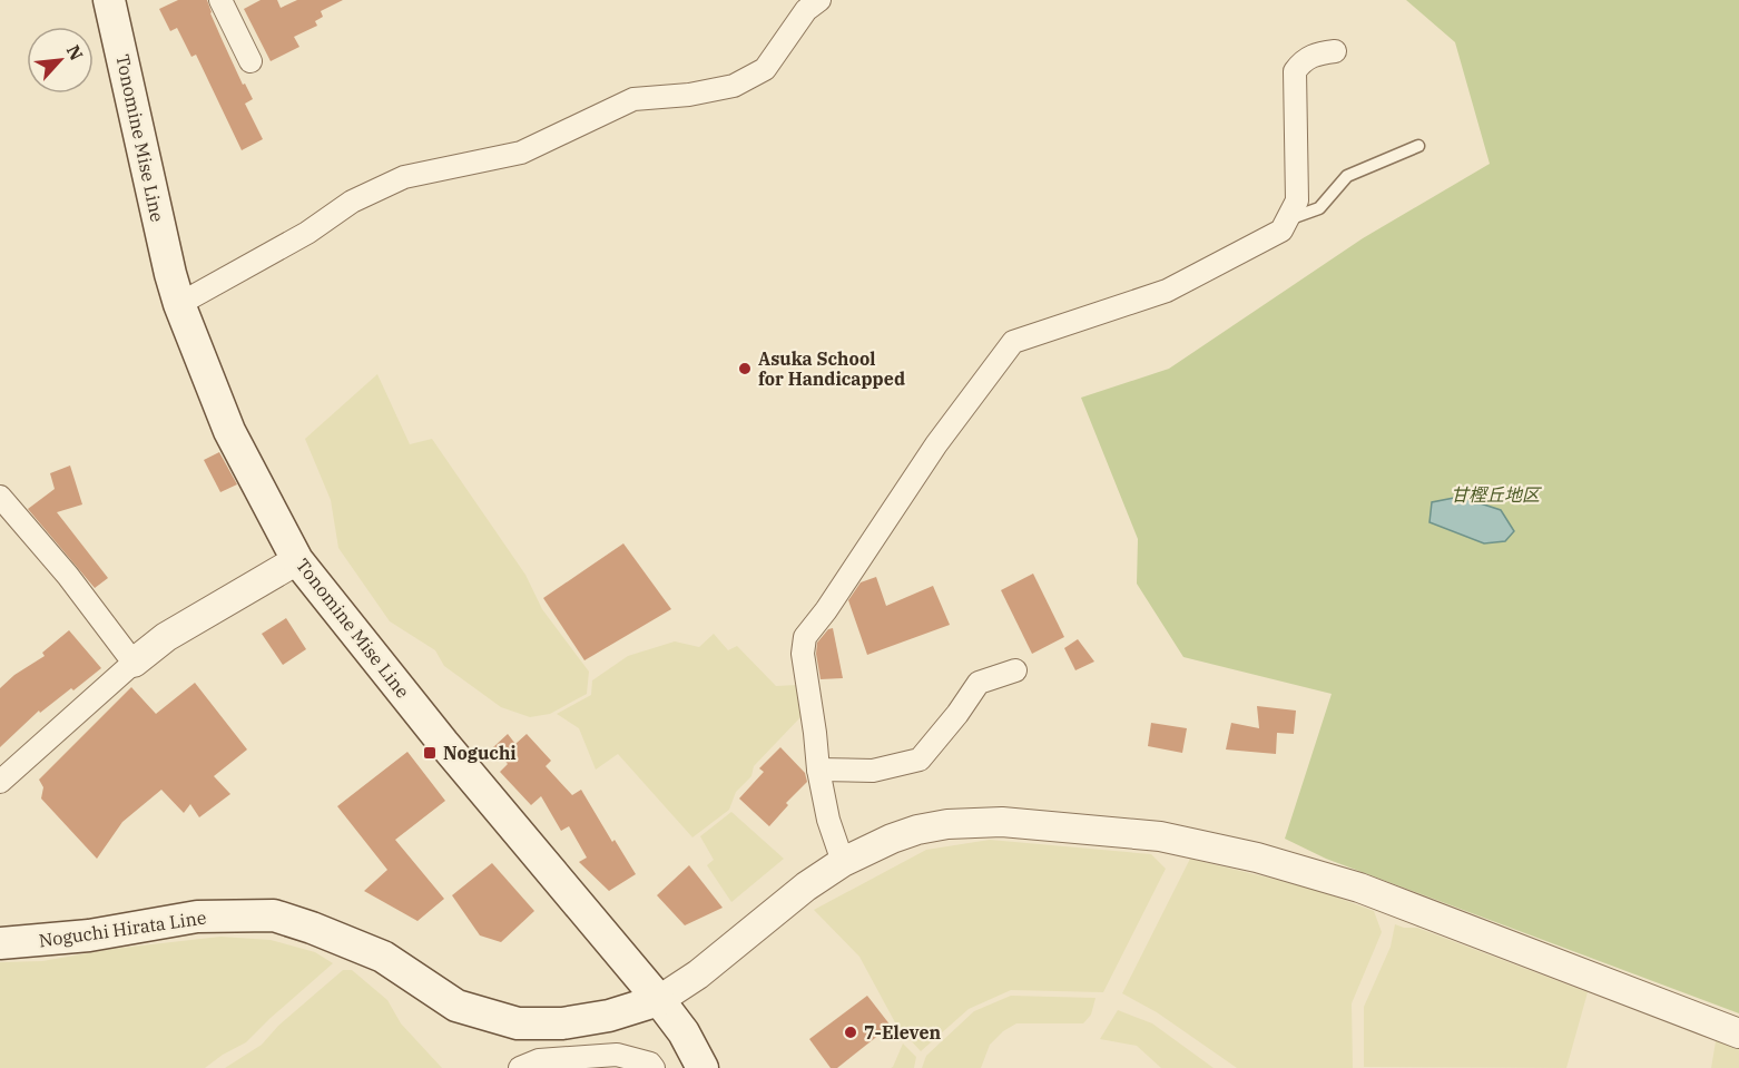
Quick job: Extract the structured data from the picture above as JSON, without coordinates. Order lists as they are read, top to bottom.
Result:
{
  "streets": {
    "main road": ["Tonomine Mise Line", "Noguchi Hirata Line"]
  },
  "crossings": [
    ["Tonomine Mise Line", "Noguchi Hirata Line"]
  ],
  "parks": ["甘樫丘地区"],
  "places": {
    "other": ["Asuka School for Handicapped", "7-Eleven"],
    "transit": ["Noguchi"]
  },
  "north": "top right"
}
